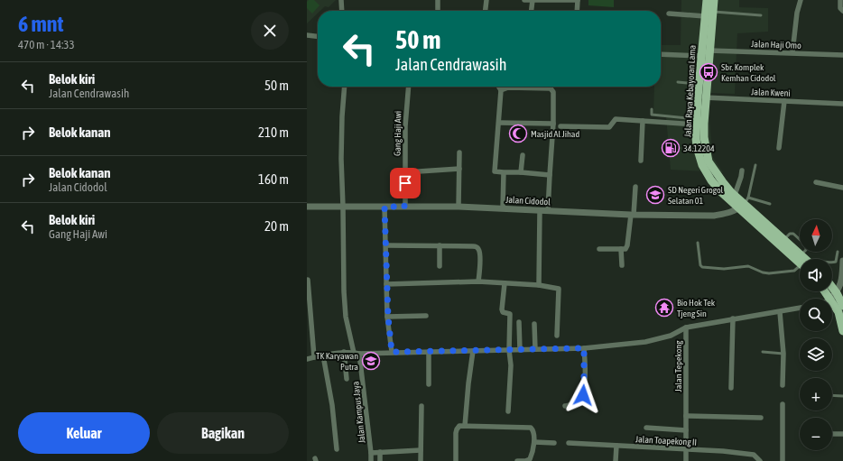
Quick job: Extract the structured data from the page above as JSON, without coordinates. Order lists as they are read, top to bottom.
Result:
{
  "streets": {
    "main road": ["Jalan Raya Kebayoran Lama"],
    "street": [
      "Jalan Haji Omo",
      "Jalan Kweni",
      "Gang Haji Awi",
      "Jalan Cidodol",
      "Jalan Tepekong",
      "Jalan Kampus Jaya",
      "Jalan Toapekong II"
    ]
  },
  "crossings": [
    ["Jalan Haji Omo", "Jalan Raya Kebayoran Lama"],
    ["Jalan Raya Kebayoran Lama", "Jalan Kweni"],
    ["Jalan Raya Kebayoran Lama", "Jalan Cidodol"],
    ["Gang Haji Awi", "Jalan Cidodol"],
    ["Jalan Tepekong", "Jalan Toapekong II"]
  ],
  "places": {
    "bus stop": ["Sbr. Komplek Kemhan Cidodol"],
    "mosque": ["Masjid Al Jihad"],
    "fuel station": ["34.12204"],
    "school or university": ["SD Negeri Grogol Selatan 01", "TK Karyawan Putra"],
    "temple": ["Bio Hok Tek Tjeng Sin"]
  },
  "north": "top",
  "page": {
    "heading": ["6 mnt", "470 m · 14:33"],
    "turn": ["50 m", "Jalan Cendrawasih"],
    "list": [
      {
        "name": "Belok kiri",
        "note": "Jalan Cendrawasih",
        "value": "50 m"
      },
      {
        "name": "Belok kanan",
        "value": "210 m"
      },
      {
        "name": "Belok kanan",
        "note": "Jalan Cidodol",
        "value": "160 m"
      },
      {
        "name": "Belok kiri",
        "note": "Gang Haji Awi",
        "value": "20 m"
      }
    ],
    "map_buttons": ["+", "−"],
    "buttons": ["Keluar", "Bagikan"]
  }
}
